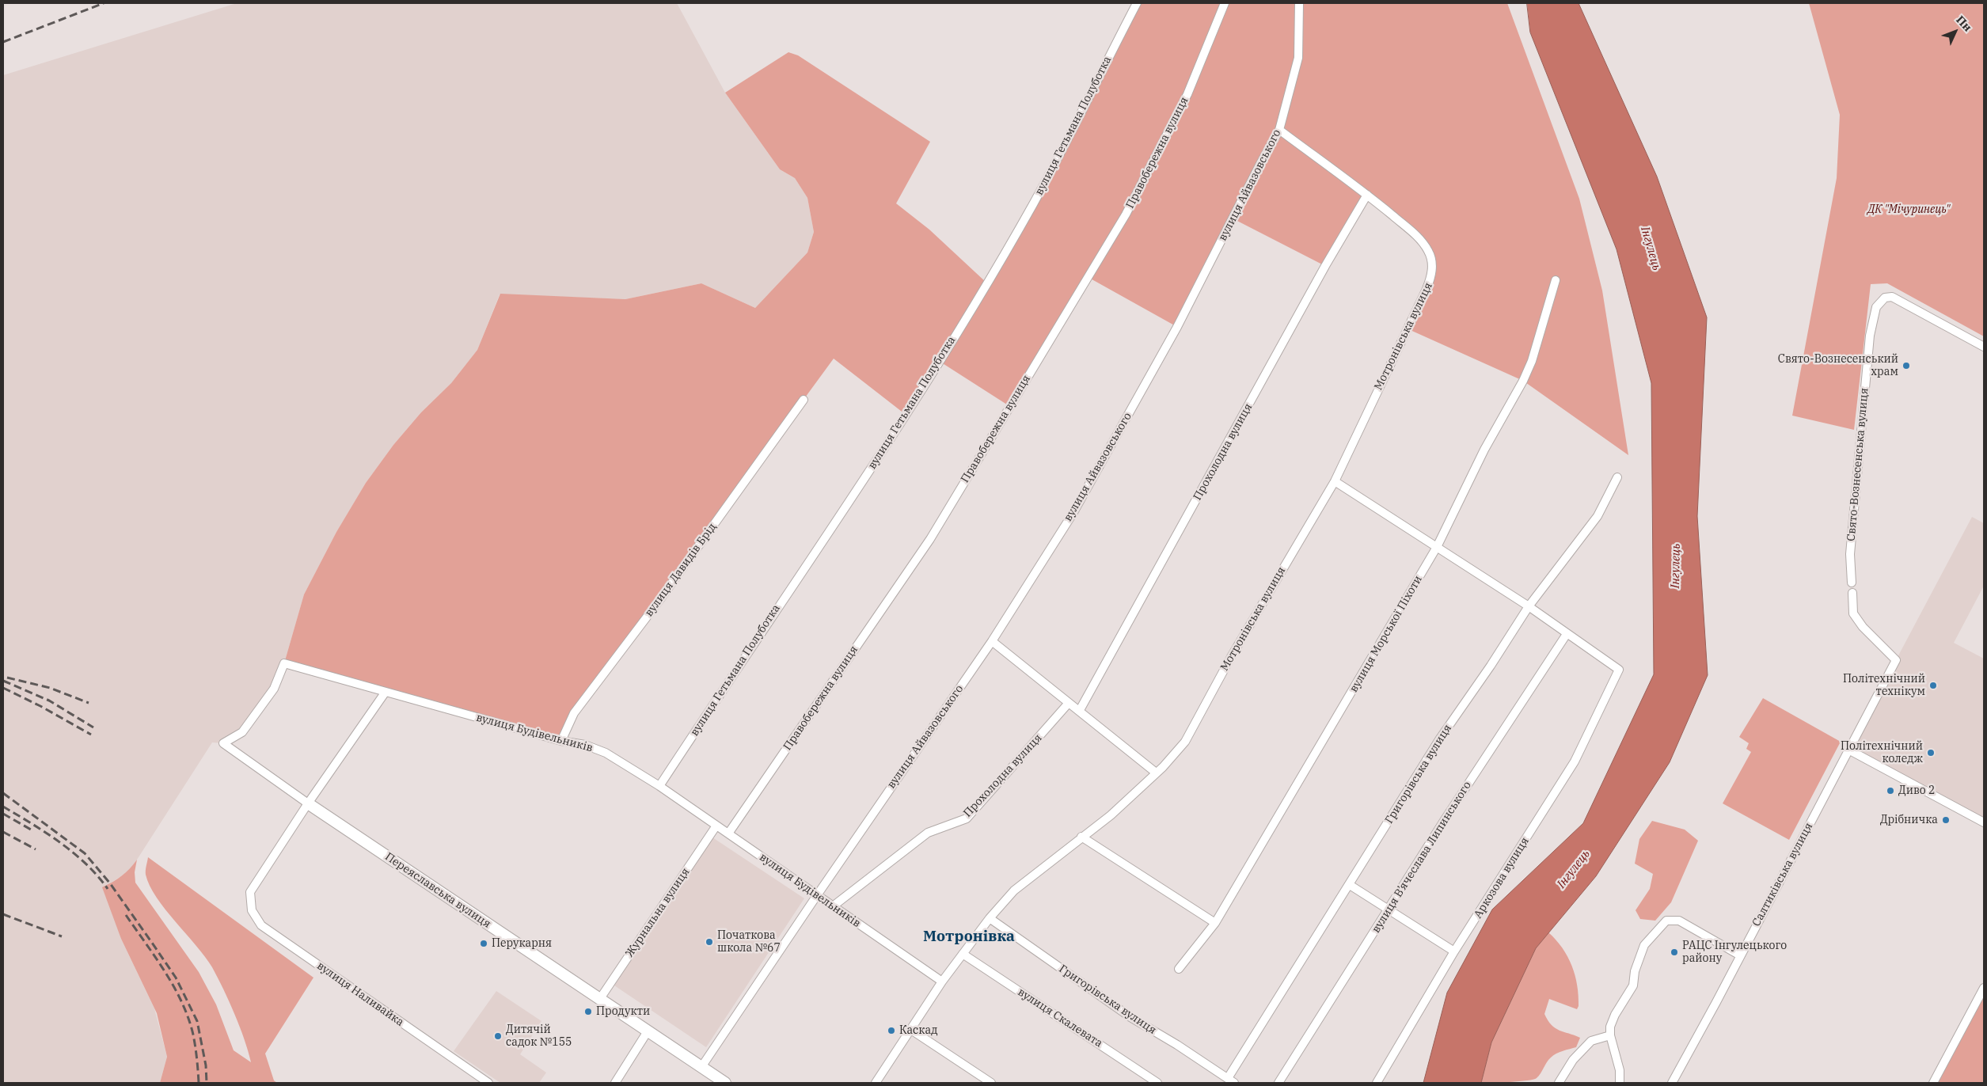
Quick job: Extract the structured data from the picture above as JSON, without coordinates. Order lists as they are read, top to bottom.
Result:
{
  "streets": {
    "street": [
      "вулиця Гетьмана Полуботка",
      "Правобережна вулиця",
      "вулиця Айвазовського",
      "Мотронівська вулиця",
      "Прохолодна вулиця",
      "Свято-Вознесенська вулиця",
      "вулиця Давидів Брід",
      "вулиця Морської Піхоти",
      "вулиця Будівельників",
      "Григорівська вулиця",
      "вулиця В’ячеслава Липинського",
      "Салтиківська вулиця",
      "Аркозова вулиця",
      "Переяславська вулиця",
      "Журнальна вулиця",
      "вулиця Наливайка",
      "вулиця Скалевата"
    ]
  },
  "crossings": [
    ["вулиця Гетьмана Полуботка", "вулиця Будівельників"],
    ["Правобережна вулиця", "вулиця Будівельників"],
    ["вулиця Айвазовського", "Мотронівська вулиця"],
    ["вулиця Айвазовського", "вулиця Будівельників"],
    ["вулиця Айвазовського", "Переяславська вулиця"],
    ["Мотронівська вулиця", "Прохолодна вулиця"],
    ["Мотронівська вулиця", "вулиця Будівельників"],
    ["Мотронівська вулиця", "Григорівська вулиця"],
    ["Мотронівська вулиця", "вулиця Скалевата"],
    ["Прохолодна вулиця", "вулиця Будівельників"],
    ["вулиця Давидів Брід", "вулиця Будівельників"],
    ["вулиця Будівельників", "Переяславська вулиця"],
    ["вулиця Будівельників", "Журнальна вулиця"],
    ["вулиця Будівельників", "вулиця Наливайка"],
    ["вулиця В’ячеслава Липинського", "Аркозова вулиця"],
    ["Переяславська вулиця", "Журнальна вулиця"],
    ["Переяславська вулиця", "вулиця Наливайка"]
  ],
  "districts": ["Мотронівка"],
  "water": ["Інгулець"],
  "parks": ["ДК \"Мічуринець\""],
  "places": [
    "Свято-Вознесенський храм",
    "Політехнічний технікум",
    "Політехнічний коледж",
    "Диво 2",
    "Дрібничка",
    "Початкова школа №67",
    "Перукарня",
    "РАЦС Інгулецького району",
    "Продукти",
    "Каскад",
    "Дитячій садок №155"
  ],
  "north": "top right"
}
